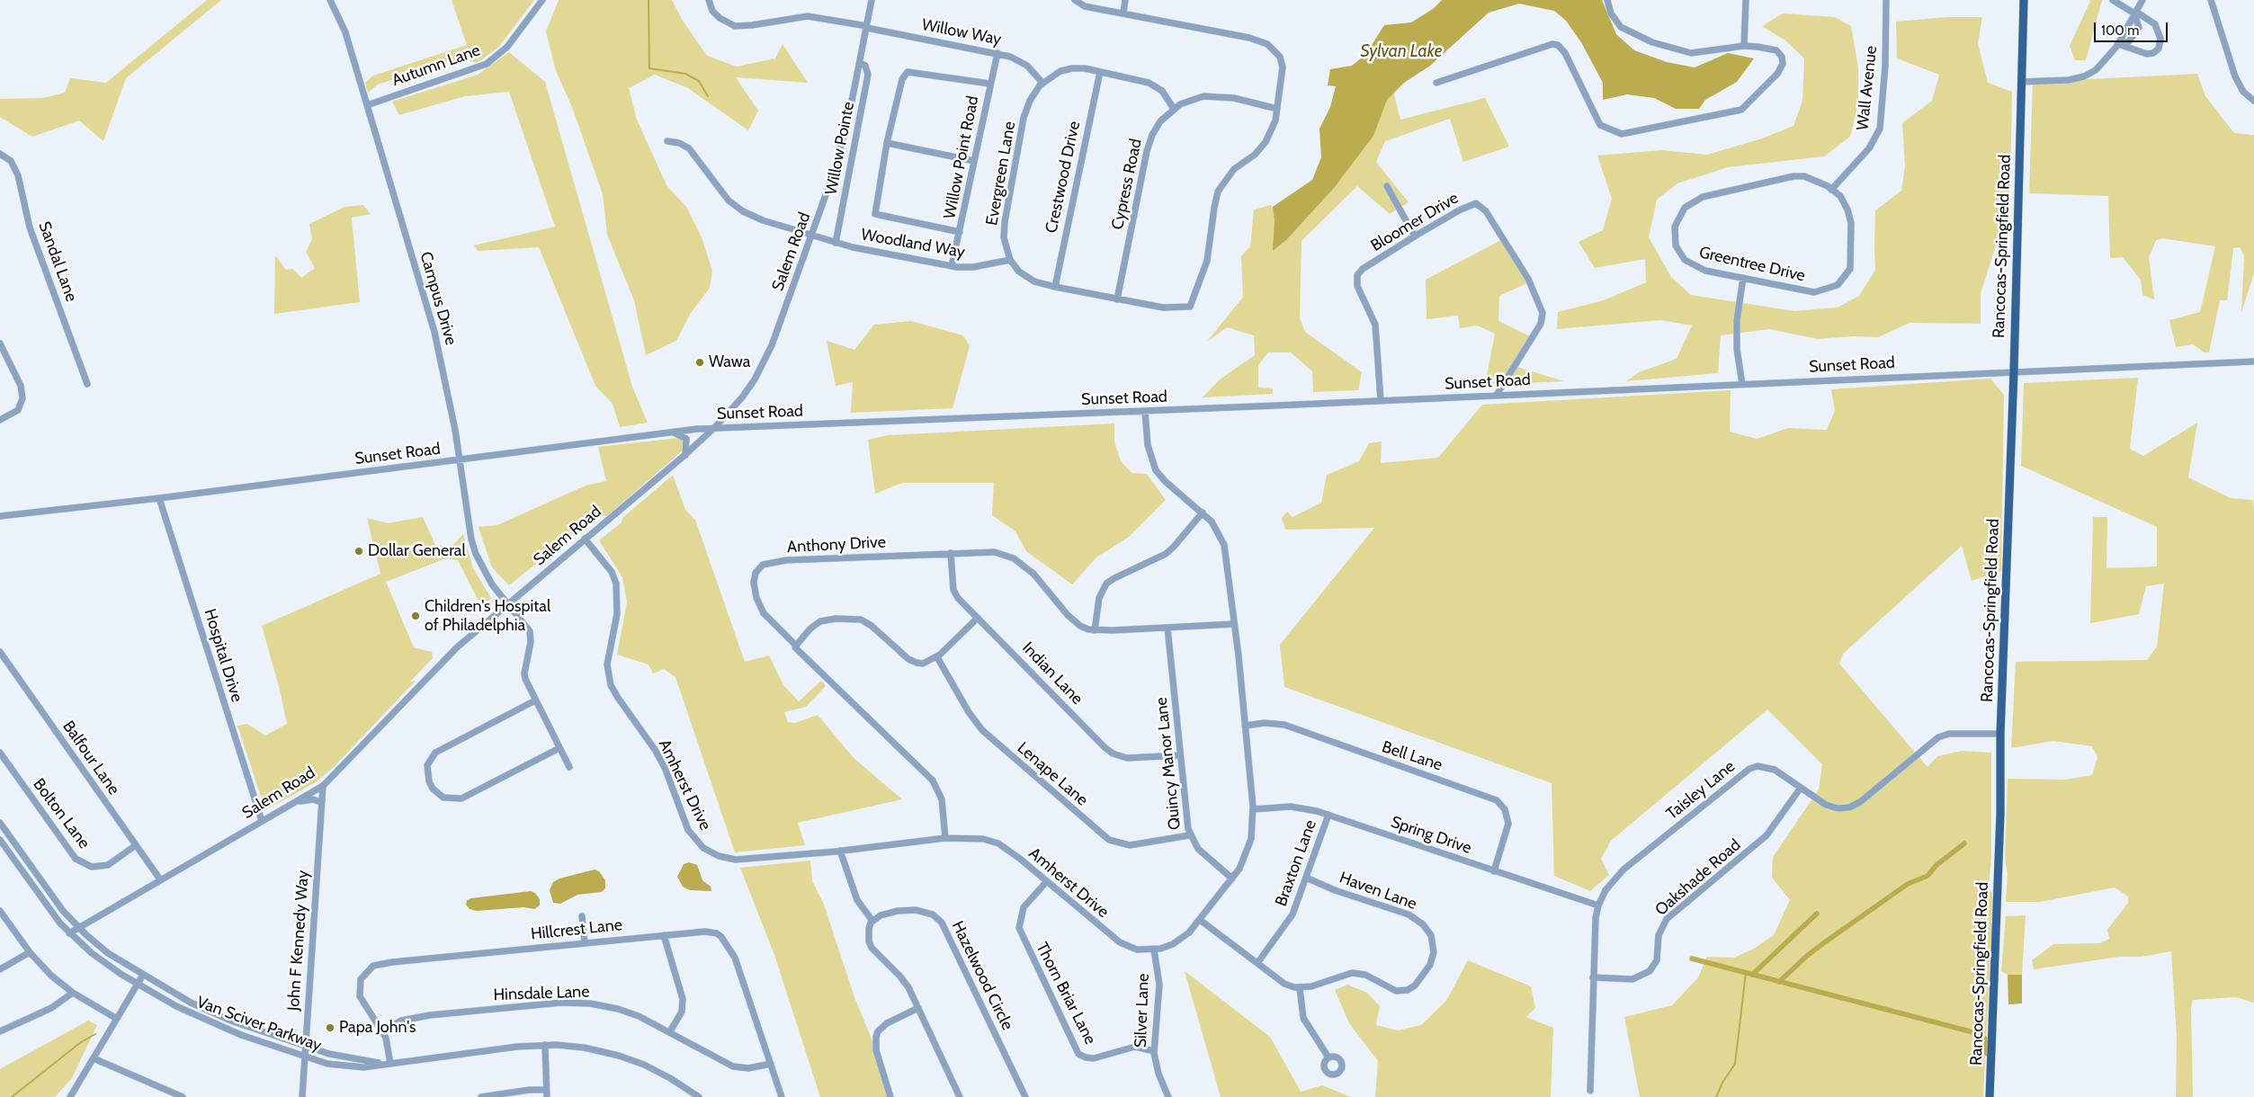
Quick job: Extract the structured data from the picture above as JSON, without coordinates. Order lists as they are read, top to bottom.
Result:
{
  "streets": {
    "main road": ["Rancocas-Springfield Road"],
    "street": [
      "Willow Way",
      "Autumn Lane",
      "Wall Avenue",
      "Willow Pointe",
      "Willow Point Road",
      "Evergreen Lane",
      "Crestwood Drive",
      "Cypress Road",
      "Bloomer Drive",
      "Woodland Way",
      "Salem Road",
      "Sandal Lane",
      "Greentree Drive",
      "Campus Drive",
      "Sunset Road",
      "Anthony Drive",
      "Hospital Drive",
      "Indian Lane",
      "Bell Lane",
      "Balfour Lane",
      "Quincy Manor Lane",
      "Lenape Lane",
      "Amherst Drive",
      "Taisley Lane",
      "Bolton Lane",
      "Spring Drive",
      "Braxton Lane",
      "Oakshade Road",
      "Haven Lane",
      "Hillcrest Lane",
      "John F Kennedy Way",
      "Hazelwood Circle",
      "Hinsdale Lane",
      "Thorn Briar Lane",
      "Silver Lane",
      "Van Sciver Parkway"
    ]
  },
  "crossings": [
    ["Willow Way", "Willow Point Road"],
    ["Willow Way", "Evergreen Lane"],
    ["Willow Way", "Salem Road"],
    ["Autumn Lane", "Campus Drive"],
    ["Wall Avenue", "Greentree Drive"],
    ["Willow Pointe", "Woodland Way"],
    ["Willow Pointe", "Salem Road"],
    ["Willow Point Road", "Woodland Way"],
    ["Evergreen Lane", "Crestwood Drive"],
    ["Evergreen Lane", "Cypress Road"],
    ["Evergreen Lane", "Woodland Way"],
    ["Bloomer Drive", "Sunset Road"],
    ["Woodland Way", "Salem Road"],
    ["Rancocas-Springfield Road", "Sunset Road"],
    ["Rancocas-Springfield Road", "Taisley Lane"],
    ["Salem Road", "Campus Drive"],
    ["Salem Road", "Sunset Road"],
    ["Salem Road", "Hospital Drive"],
    ["Salem Road", "Balfour Lane"],
    ["Salem Road", "Amherst Drive"],
    ["Salem Road", "John F Kennedy Way"],
    ["Salem Road", "Van Sciver Parkway"],
    ["Campus Drive", "Sunset Road"],
    ["Sunset Road", "Hospital Drive"],
    ["Sunset Road", "Amherst Drive"],
    ["Anthony Drive", "Indian Lane"],
    ["Anthony Drive", "Quincy Manor Lane"],
    ["Anthony Drive", "Amherst Drive"],
    ["Indian Lane", "Quincy Manor Lane"],
    ["Bell Lane", "Amherst Drive"],
    ["Bell Lane", "Spring Drive"],
    ["Balfour Lane", "Bolton Lane"],
    ["Quincy Manor Lane", "Lenape Lane"],
    ["Quincy Manor Lane", "Amherst Drive"],
    ["Amherst Drive", "Spring Drive"],
    ["Amherst Drive", "Thorn Briar Lane"],
    ["Amherst Drive", "Silver Lane"],
    ["Taisley Lane", "Spring Drive"],
    ["Taisley Lane", "Oakshade Road"],
    ["Spring Drive", "Braxton Lane"],
    ["Braxton Lane", "Haven Lane"],
    ["Hillcrest Lane", "Hinsdale Lane"],
    ["Hillcrest Lane", "Van Sciver Parkway"],
    ["John F Kennedy Way", "Van Sciver Parkway"],
    ["Thorn Briar Lane", "Silver Lane"]
  ],
  "water": ["Sylvan Lake"],
  "places": [
    "Wawa",
    "Dollar General",
    "Children's Hospital of Philadelphia",
    "Papa John's"
  ],
  "scale_bar": "100 m"
}
